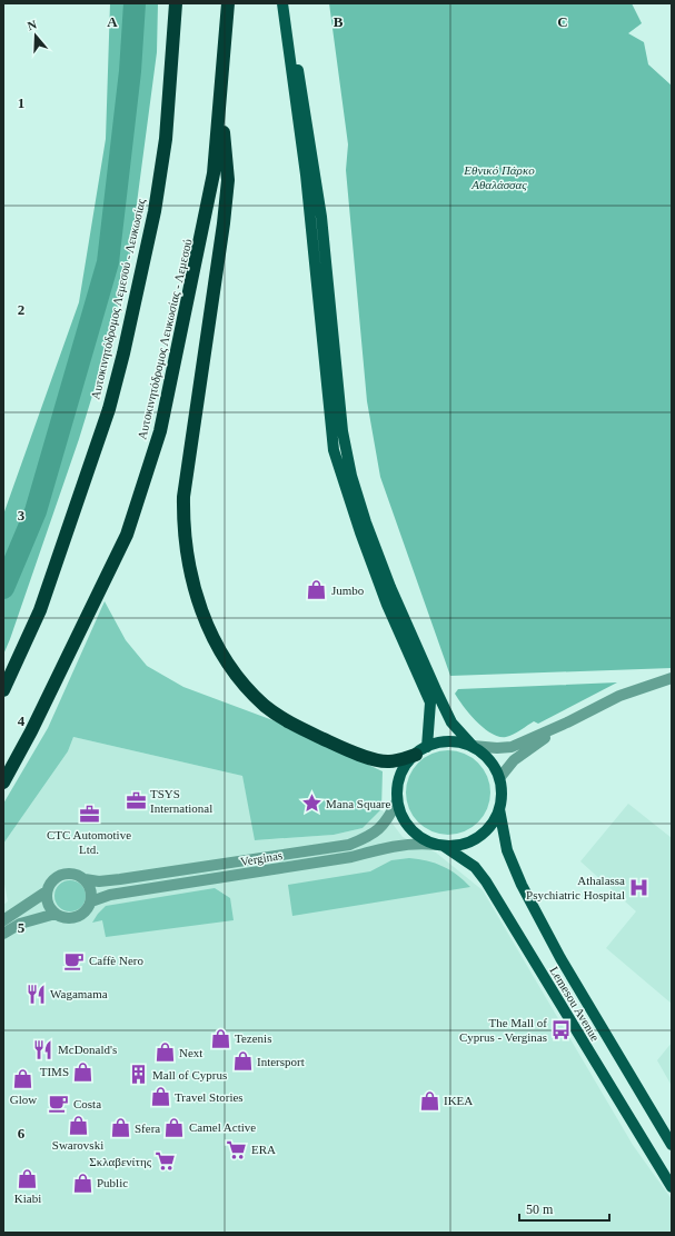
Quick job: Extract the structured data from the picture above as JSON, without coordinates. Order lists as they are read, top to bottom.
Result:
{
  "streets": {
    "highway": ["Αυτοκινητόδρομος Λεμεσού - Λευκωσίας", "Αυτοκινητόδρομος Λευκωσίας - Λεμεσού"],
    "main road": ["Lemesou Avenue"],
    "street": ["Verginas"]
  },
  "crossings": [
    ["Verginas", "Lemesou Avenue"]
  ],
  "parks": ["Εθνικό Πάρκο Αθαλάσσας"],
  "places": {
    "shop": [
      "Jumbo",
      "Tezenis",
      "Next",
      "Intersport",
      "TIMS",
      "Glow",
      "Travel Stories",
      "IKEA",
      "Swarovski",
      "Camel Active",
      "Sfera",
      "Kiabi",
      "Public"
    ],
    "office": ["TSYS International", "CTC Automotive Ltd."],
    "place": ["Mana Square"],
    "hospital": ["Athalassa Psychiatric Hospital"],
    "cafe": ["Caffè Nero", "Costa"],
    "restaurant": ["Wagamama", "McDonald's"],
    "bus stop": ["The Mall of Cyprus - Verginas"],
    "building": ["Mall of Cyprus"],
    "supermarket": ["ERA", "Σκλαβενίτης"]
  },
  "scale_bar": "50 m",
  "north": "top",
  "grid": {
    "columns": ["A", "B", "C"],
    "rows": [
      "1",
      "2",
      "3",
      "4",
      "5",
      "6"
    ]
  }
}
